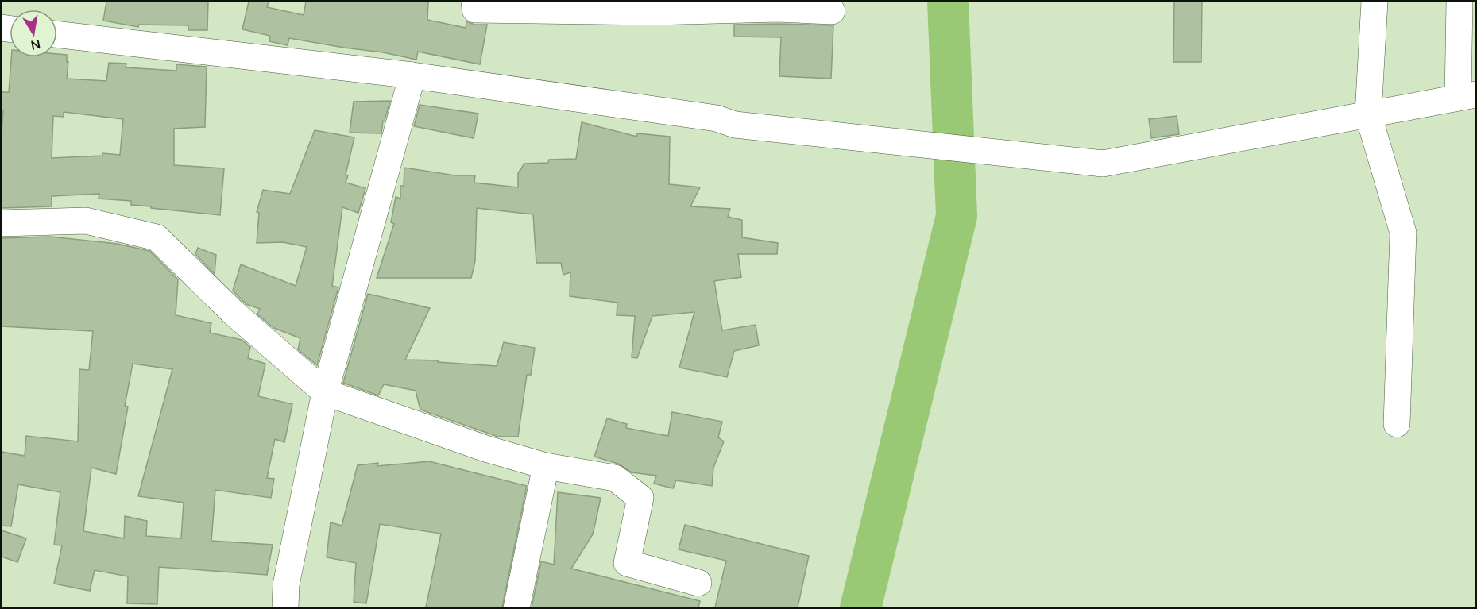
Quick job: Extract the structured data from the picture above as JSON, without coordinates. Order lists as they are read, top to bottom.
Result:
{
  "north": "bottom"
}
